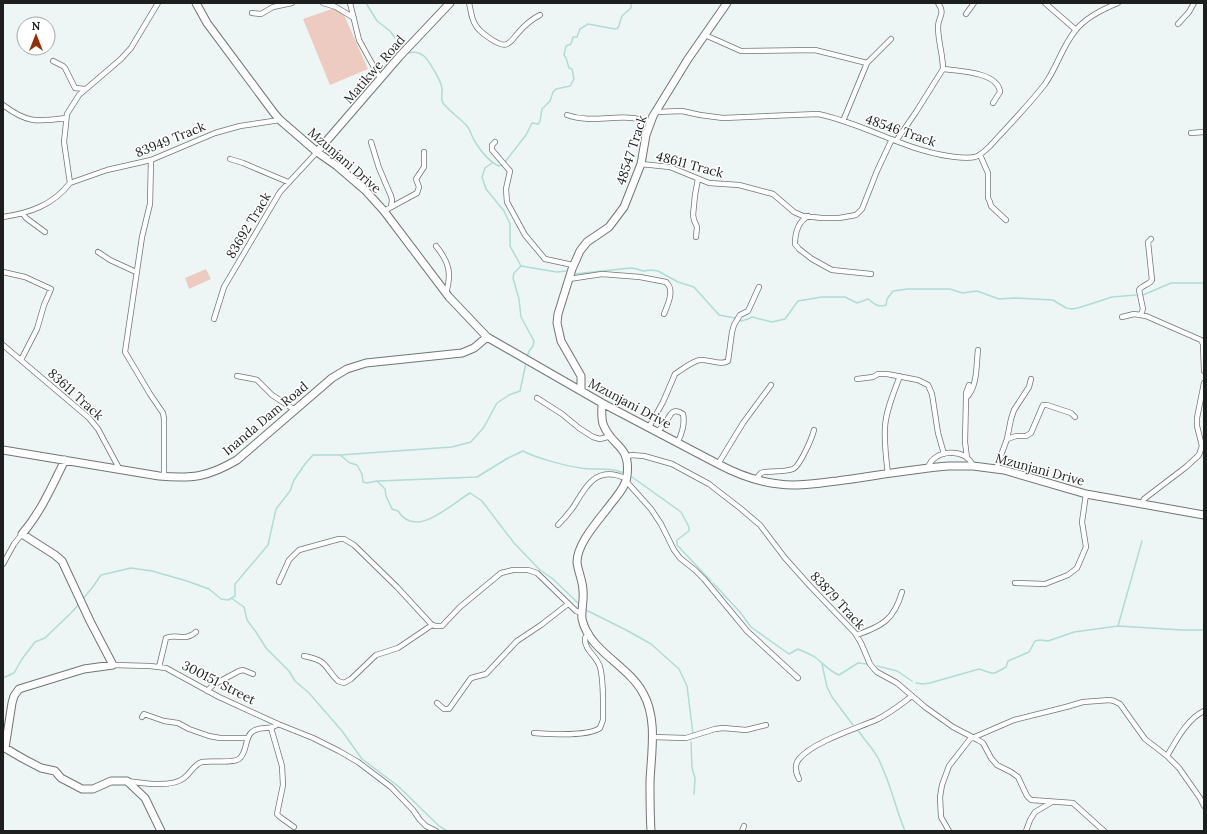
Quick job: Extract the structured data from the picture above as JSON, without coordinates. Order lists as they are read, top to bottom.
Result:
{
  "streets": {
    "street": [
      "Matikwe Road",
      "48546 Track",
      "83949 Track",
      "48547 Track",
      "Mzunjani Drive",
      "48611 Track",
      "83692 Track",
      "83611 Track",
      "Inanda Dam Road",
      "83879 Track",
      "300151 Street"
    ]
  },
  "crossings": [
    ["Matikwe Road", "Mzunjani Drive"],
    ["Matikwe Road", "83692 Track"],
    ["48546 Track", "48547 Track"],
    ["48546 Track", "48611 Track"],
    ["83949 Track", "Mzunjani Drive"],
    ["48547 Track", "Mzunjani Drive"],
    ["48547 Track", "48611 Track"],
    ["Mzunjani Drive", "83692 Track"],
    ["Mzunjani Drive", "Inanda Dam Road"],
    ["83611 Track", "Inanda Dam Road"]
  ],
  "north": "top"
}
